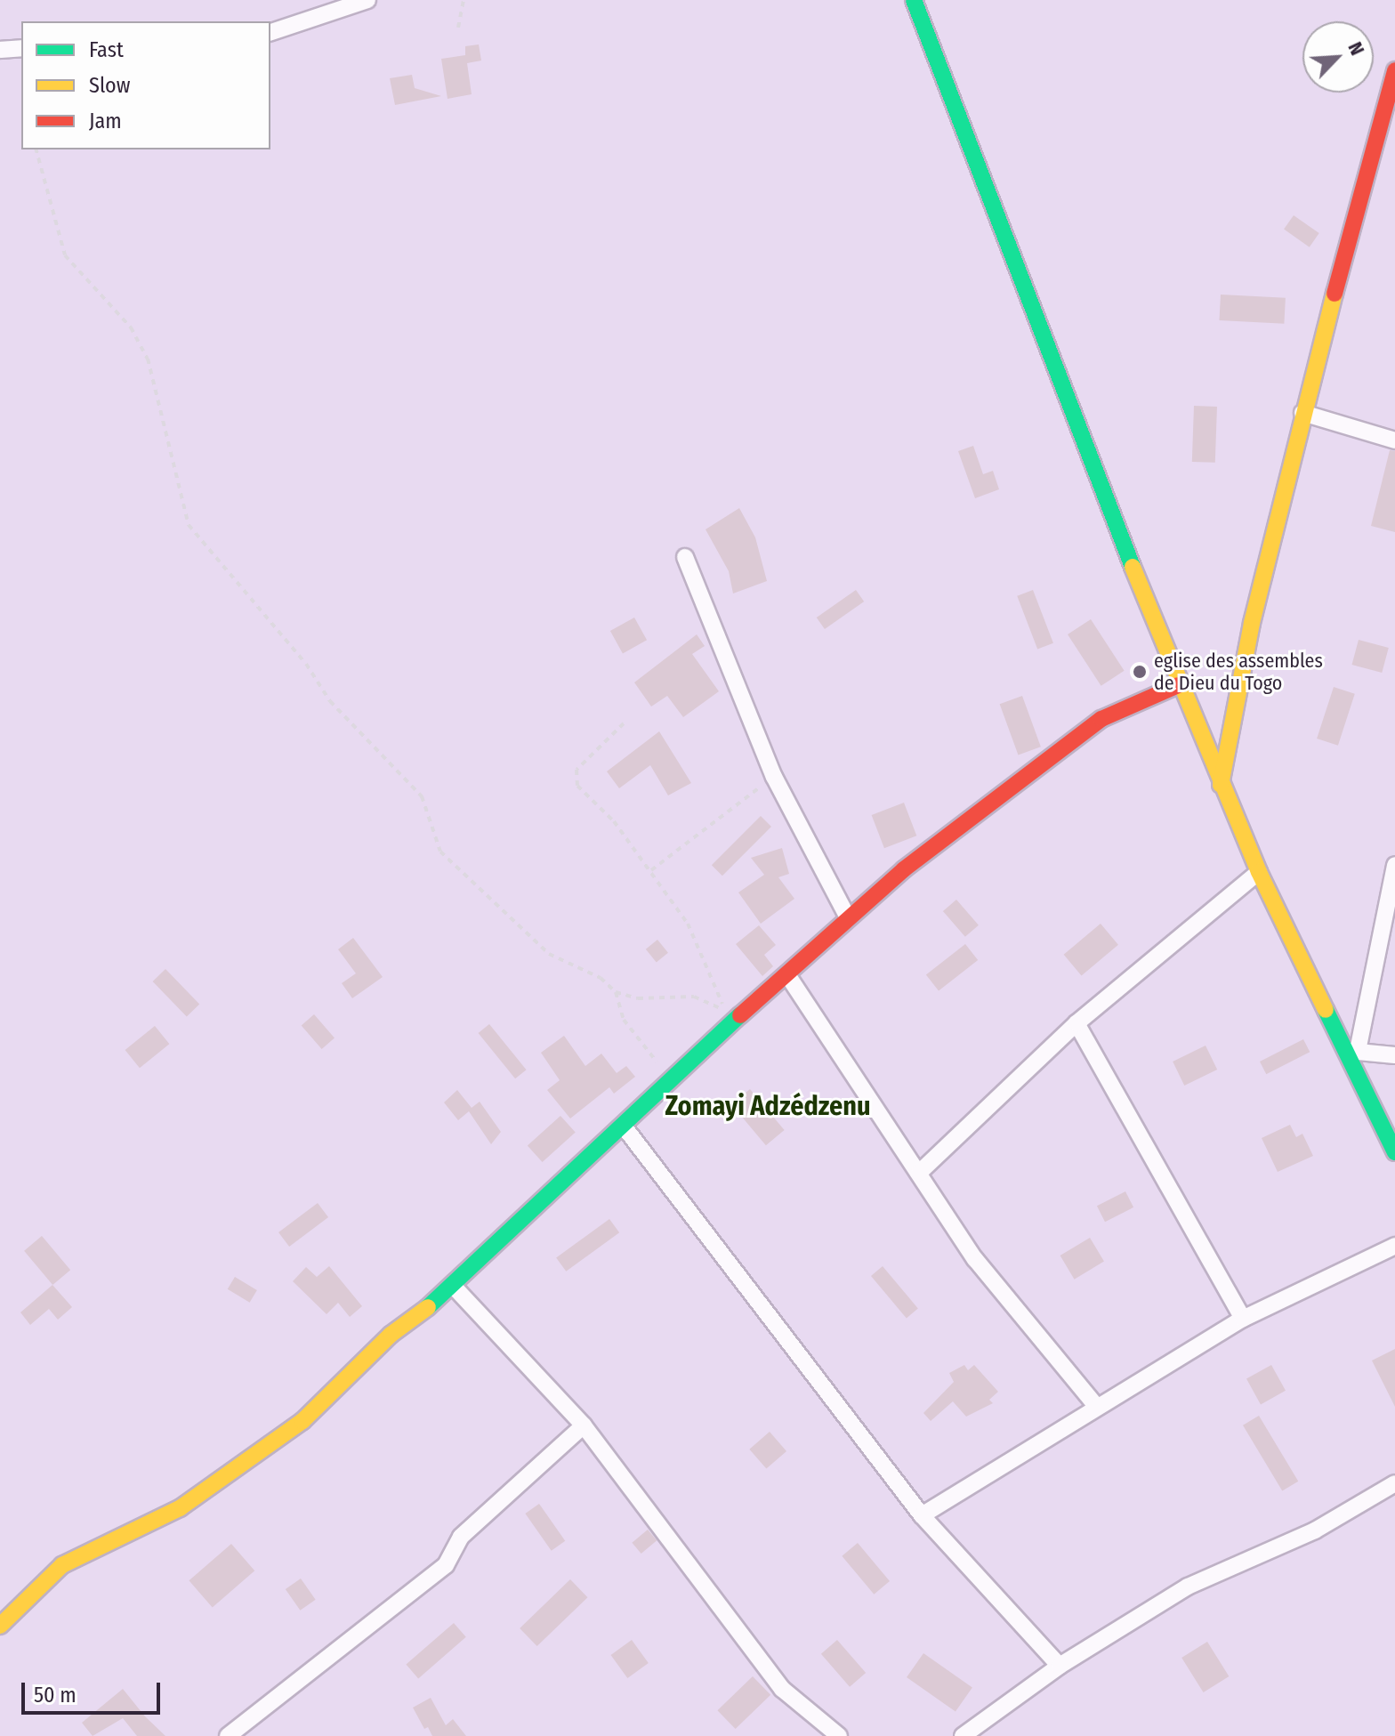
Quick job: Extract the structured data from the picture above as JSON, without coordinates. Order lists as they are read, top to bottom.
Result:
{
  "districts": ["Zomayi Adzédzenu"],
  "places": ["eglise des assembles de Dieu du Togo"],
  "legend": ["Fast", "Slow", "Jam"],
  "scale_bar": "50 m",
  "north": "top right"
}
